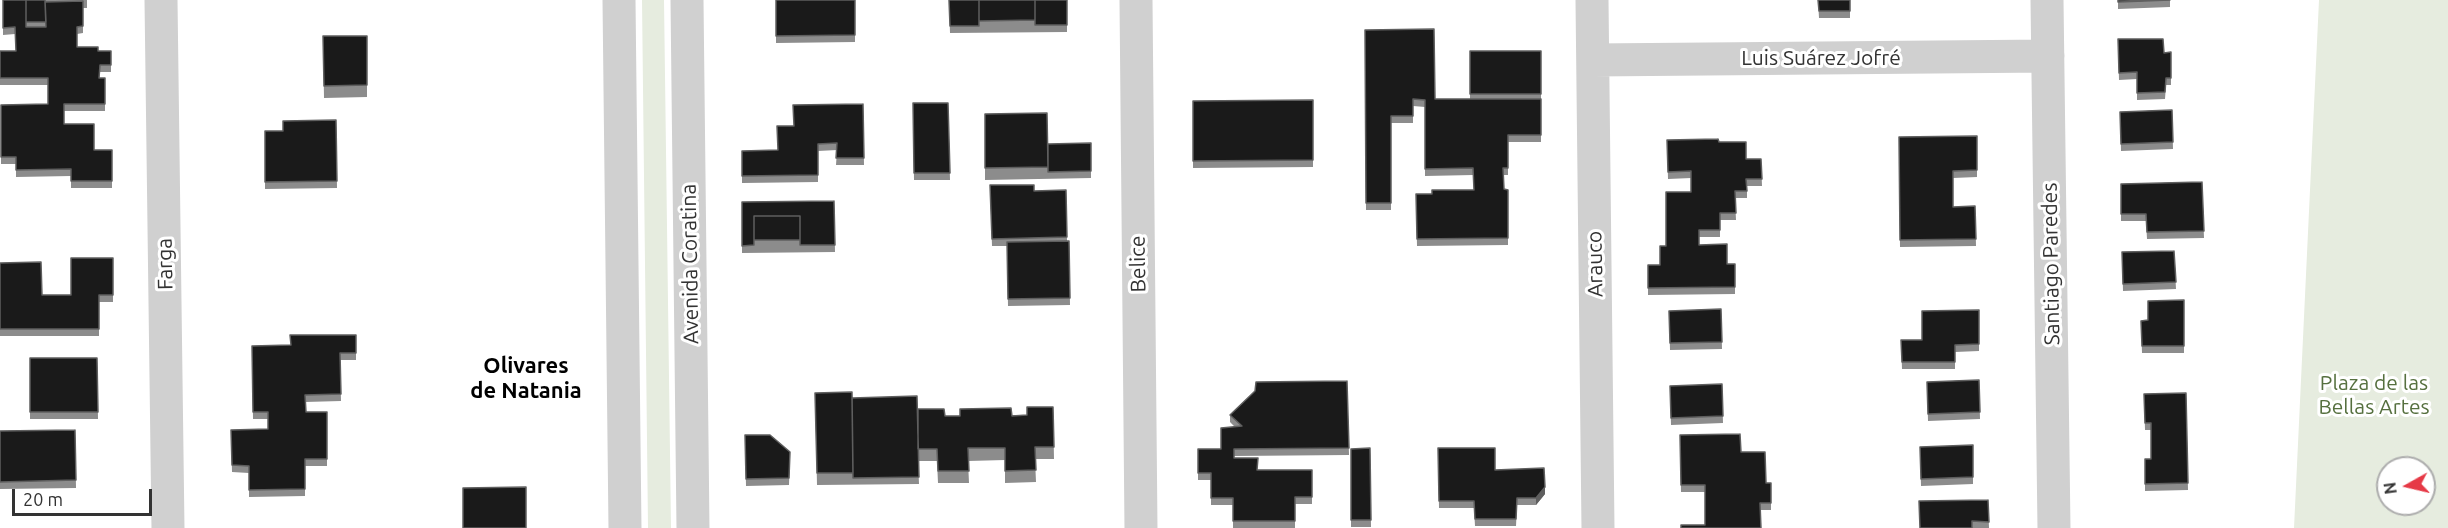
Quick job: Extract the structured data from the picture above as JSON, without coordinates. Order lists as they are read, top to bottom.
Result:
{
  "streets": {
    "street": [
      "Luis Suárez Jofré",
      "Farga",
      "Avenida Coratina",
      "Belice",
      "Arauco",
      "Santiago Paredes"
    ]
  },
  "crossings": [
    ["Luis Suárez Jofré", "Arauco"],
    ["Luis Suárez Jofré", "Santiago Paredes"]
  ],
  "districts": ["Olivares de Natania"],
  "parks": ["Plaza de las Bellas Artes"],
  "scale_bar": "20 m",
  "north": "left"
}
